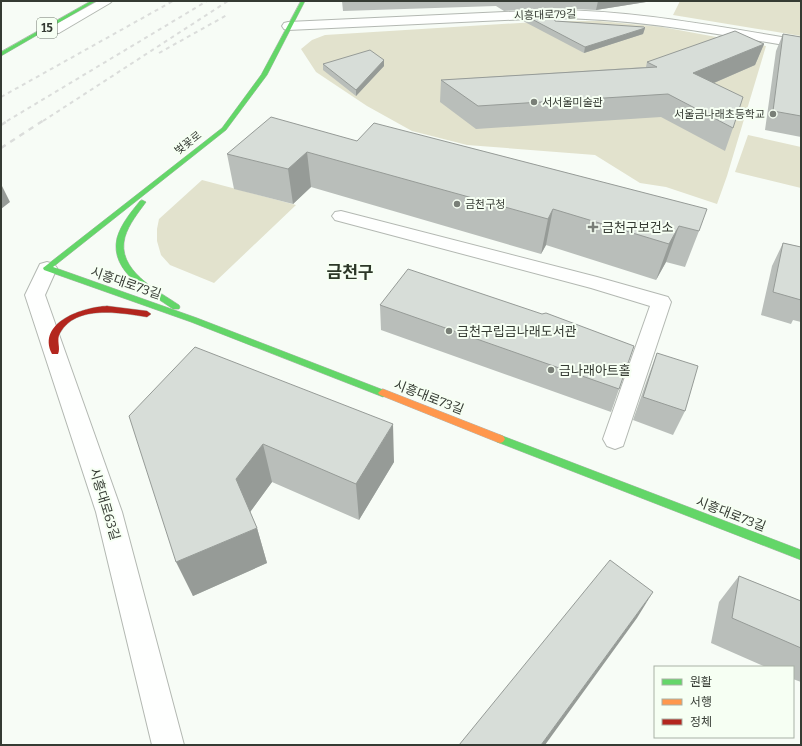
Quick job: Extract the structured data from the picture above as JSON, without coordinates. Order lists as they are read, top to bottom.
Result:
{
  "streets": {
    "main road": ["15", "벚꽃로", "시흥대로73길"],
    "street": ["시흥대로79길", "시흥대로63길"]
  },
  "crossings": [
    ["시흥대로79길", "벚꽃로"],
    ["벚꽃로", "시흥대로73길"],
    ["벚꽃로", "시흥대로63길"],
    ["시흥대로73길", "시흥대로63길"]
  ],
  "districts": ["금천구"],
  "places": {
    "other": [
      "서서울미술관",
      "서울금나래초등학교",
      "금천구청",
      "금천구립금나래도서관",
      "금나래아트홀"
    ],
    "health": ["금천구보건소"]
  },
  "legend": ["원활", "서행", "정체"]
}
